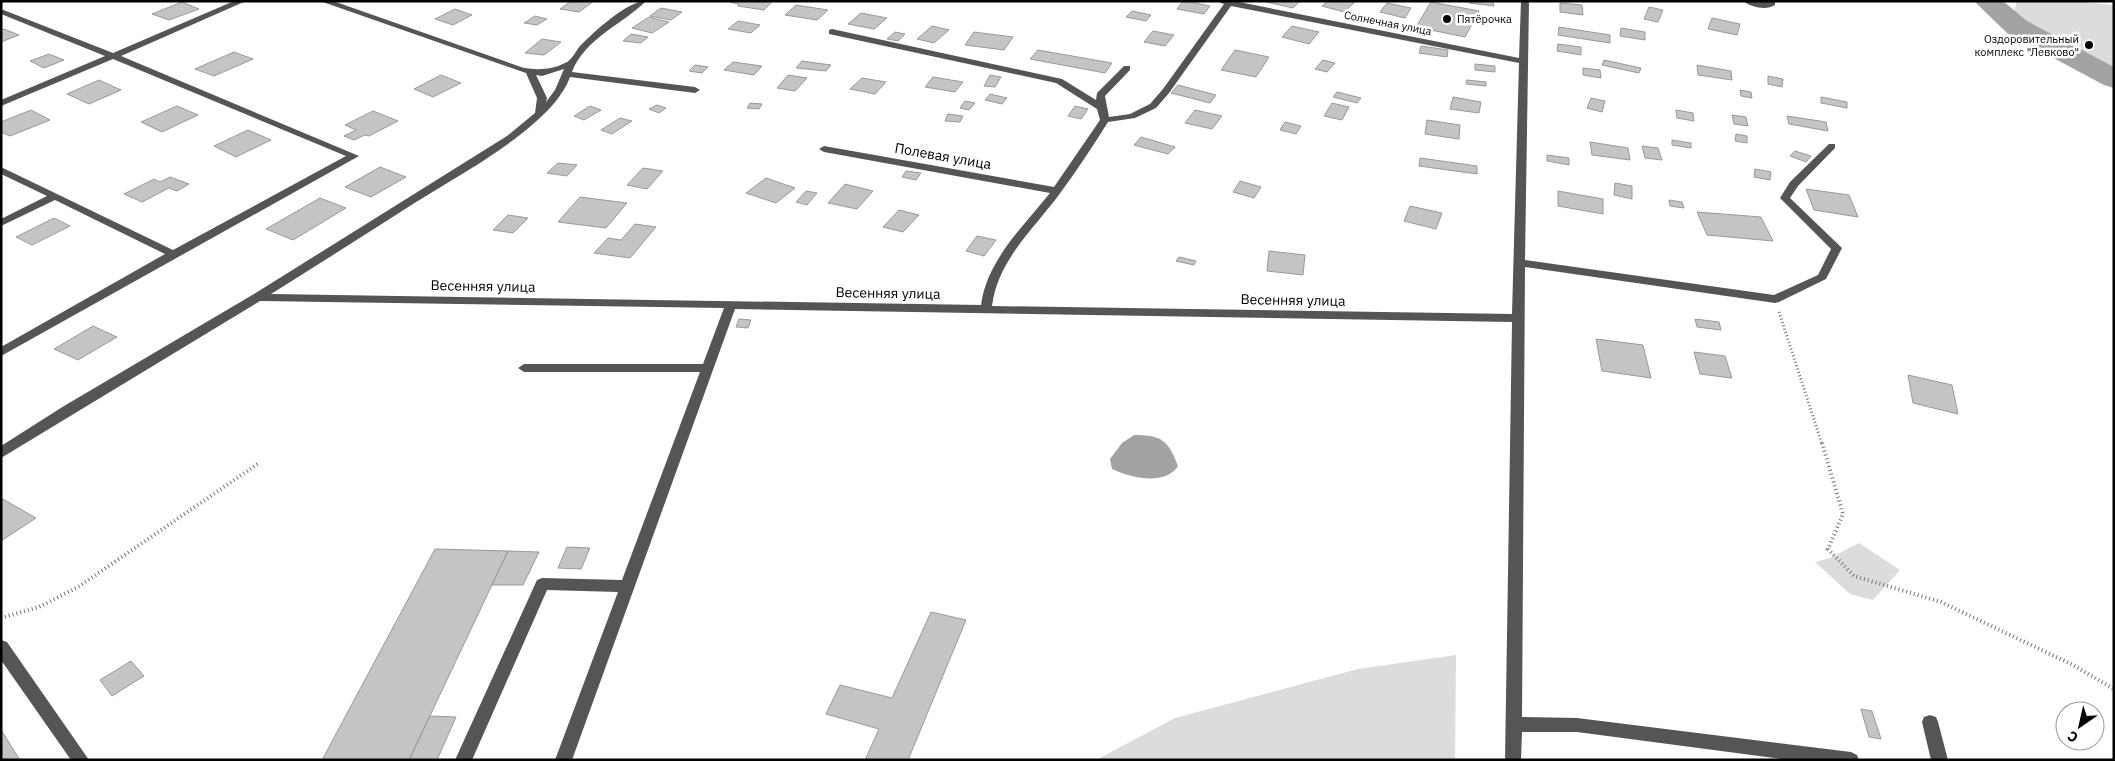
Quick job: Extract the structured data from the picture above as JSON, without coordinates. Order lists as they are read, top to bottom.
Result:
{
  "streets": {
    "street": ["Солнечная улица", "Полевая улица", "Весенняя улица"]
  },
  "places": ["Пятёрочка", "Оздоровительный комплекс \"Левково\""],
  "north": "bottom left"
}
